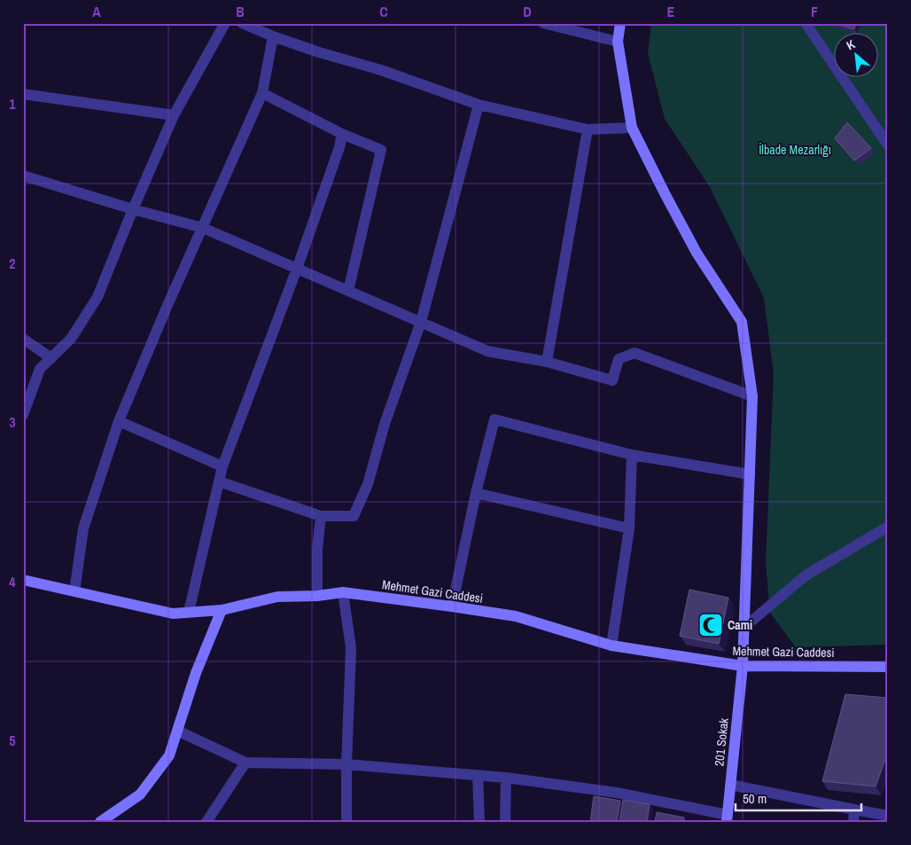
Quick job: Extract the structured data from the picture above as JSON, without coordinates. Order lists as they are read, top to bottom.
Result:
{
  "streets": {
    "street": ["Mehmet Gazi Caddesi", "201 Sokak"]
  },
  "crossings": [
    ["Mehmet Gazi Caddesi", "201 Sokak"]
  ],
  "parks": ["İlbade Mezarlığı"],
  "places": {
    "mosque": ["Cami"]
  },
  "scale_bar": "50 m",
  "north": "top left",
  "grid": {
    "columns": [
      "A",
      "B",
      "C",
      "D",
      "E",
      "F"
    ],
    "rows": [
      "1",
      "2",
      "3",
      "4",
      "5"
    ]
  }
}
